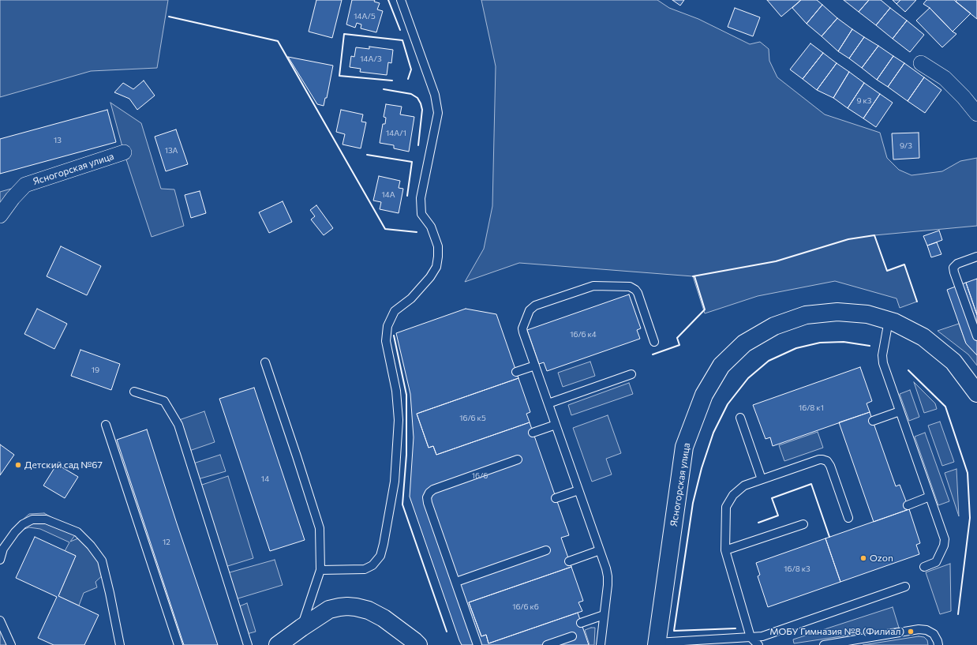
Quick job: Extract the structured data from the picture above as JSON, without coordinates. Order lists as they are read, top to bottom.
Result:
{
  "streets": {
    "street": ["Ясногорская улица"]
  },
  "places": ["Детский сад №67", "Ozon", "МОБУ Гимназия №8 (Филиал)"],
  "house_numbers": [
    "14А/5",
    "14А/3",
    "9 к3",
    "14А/1",
    "13",
    "9/3",
    "13А",
    "14А",
    "16/6 к4",
    "19",
    "16/8 к1",
    "16/6 к5",
    "16/6",
    "14",
    "12",
    "16/8 к3",
    "16/6 к6"
  ]
}
